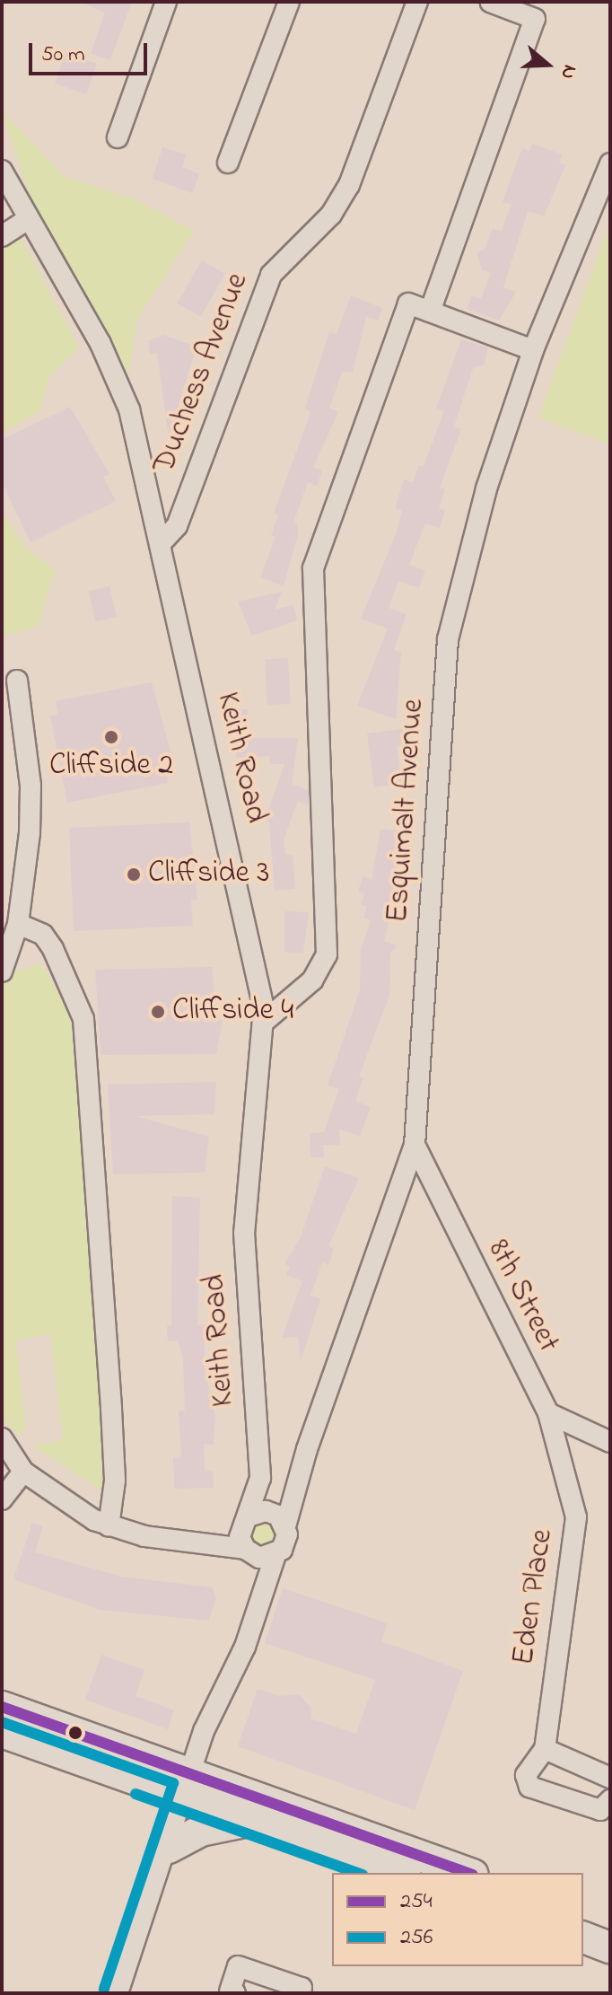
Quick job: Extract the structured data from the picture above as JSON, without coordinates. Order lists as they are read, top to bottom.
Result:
{
  "streets": {
    "street": [
      "Duchess Avenue",
      "Keith Road",
      "Esquimalt Avenue",
      "8th Street",
      "Eden Place"
    ]
  },
  "crossings": [
    ["Duchess Avenue", "Keith Road"],
    ["Keith Road", "Esquimalt Avenue"],
    ["Esquimalt Avenue", "8th Street"],
    ["8th Street", "Eden Place"]
  ],
  "places": ["Cliffside 2", "Cliffside 3", "Cliffside 4"],
  "lines": ["transit line 254", "transit line 256"],
  "legend": ["254", "256"],
  "scale_bar": "50 m",
  "north": "right"
}
